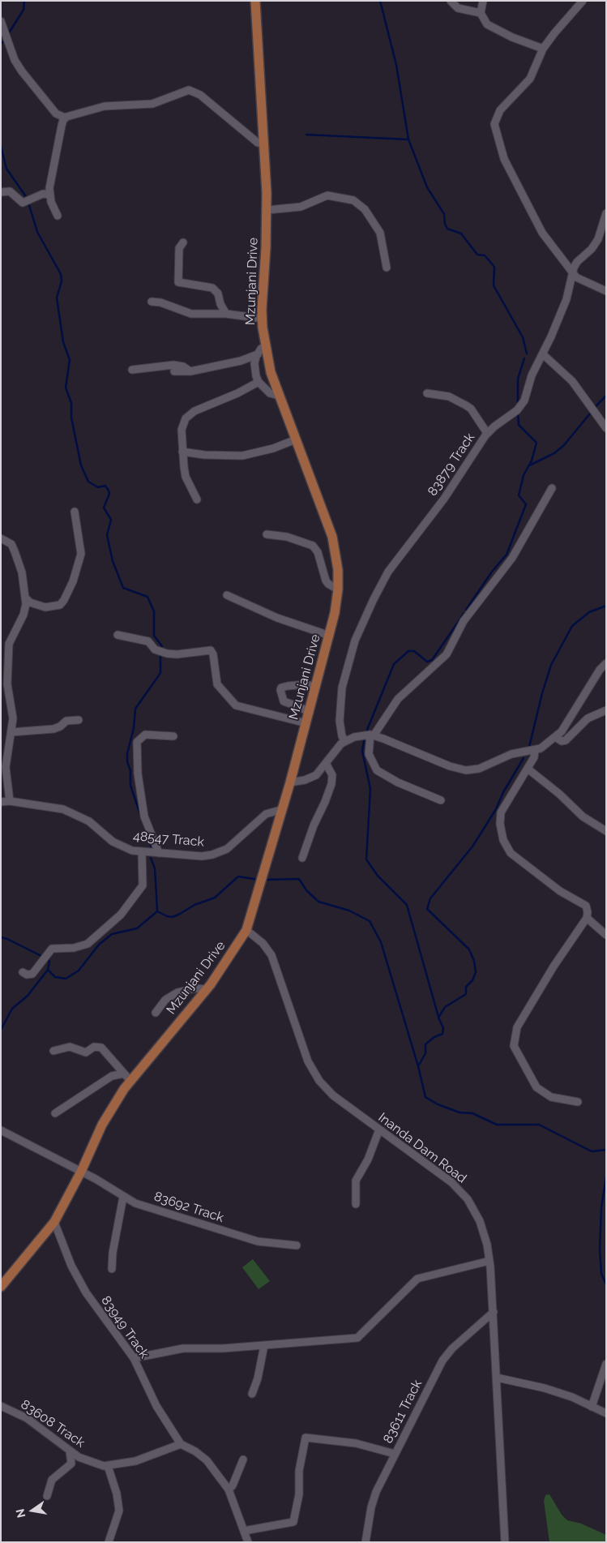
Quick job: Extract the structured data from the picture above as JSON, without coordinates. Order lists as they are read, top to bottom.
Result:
{
  "streets": {
    "main road": ["Mzunjani Drive"],
    "street": [
      "83879 Track",
      "48547 Track",
      "Inanda Dam Road",
      "83692 Track",
      "83949 Track",
      "83611 Track",
      "83608 Track"
    ]
  },
  "crossings": [
    ["Mzunjani Drive", "48547 Track"],
    ["Mzunjani Drive", "Inanda Dam Road"],
    ["Mzunjani Drive", "83692 Track"],
    ["Mzunjani Drive", "83949 Track"],
    ["Inanda Dam Road", "83611 Track"]
  ],
  "north": "left"
}
